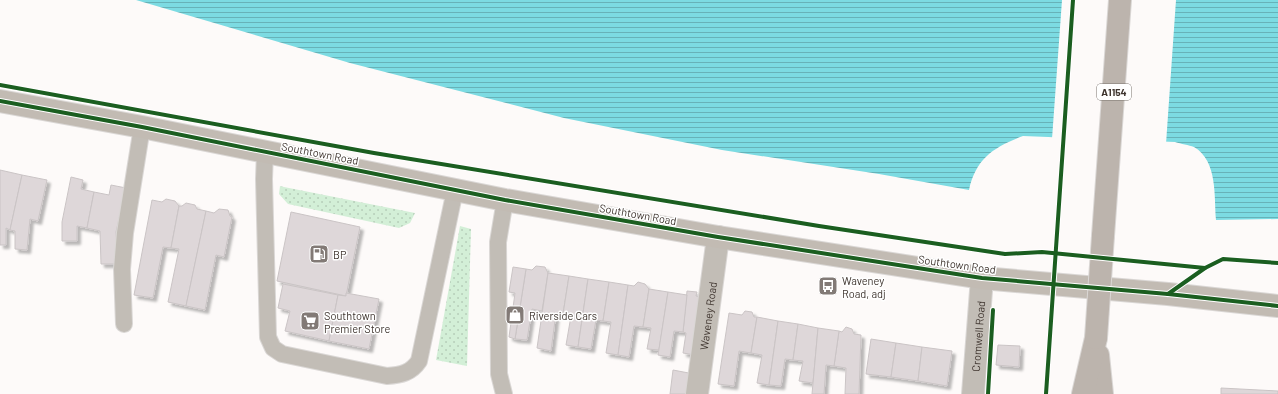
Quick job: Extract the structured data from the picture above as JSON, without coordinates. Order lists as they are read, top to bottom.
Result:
{
  "streets": {
    "main road": ["A1154"],
    "street": ["Southtown Road", "Waveney Road", "Cromwell Road"]
  },
  "crossings": [
    ["Southtown Road", "Waveney Road"],
    ["Southtown Road", "Cromwell Road"]
  ],
  "places": {
    "fuel station": ["BP"],
    "bus stop": ["Waveney Road, adj"],
    "shop": ["Riverside Cars"],
    "supermarket": ["Southtown Premier Store"]
  }
}
